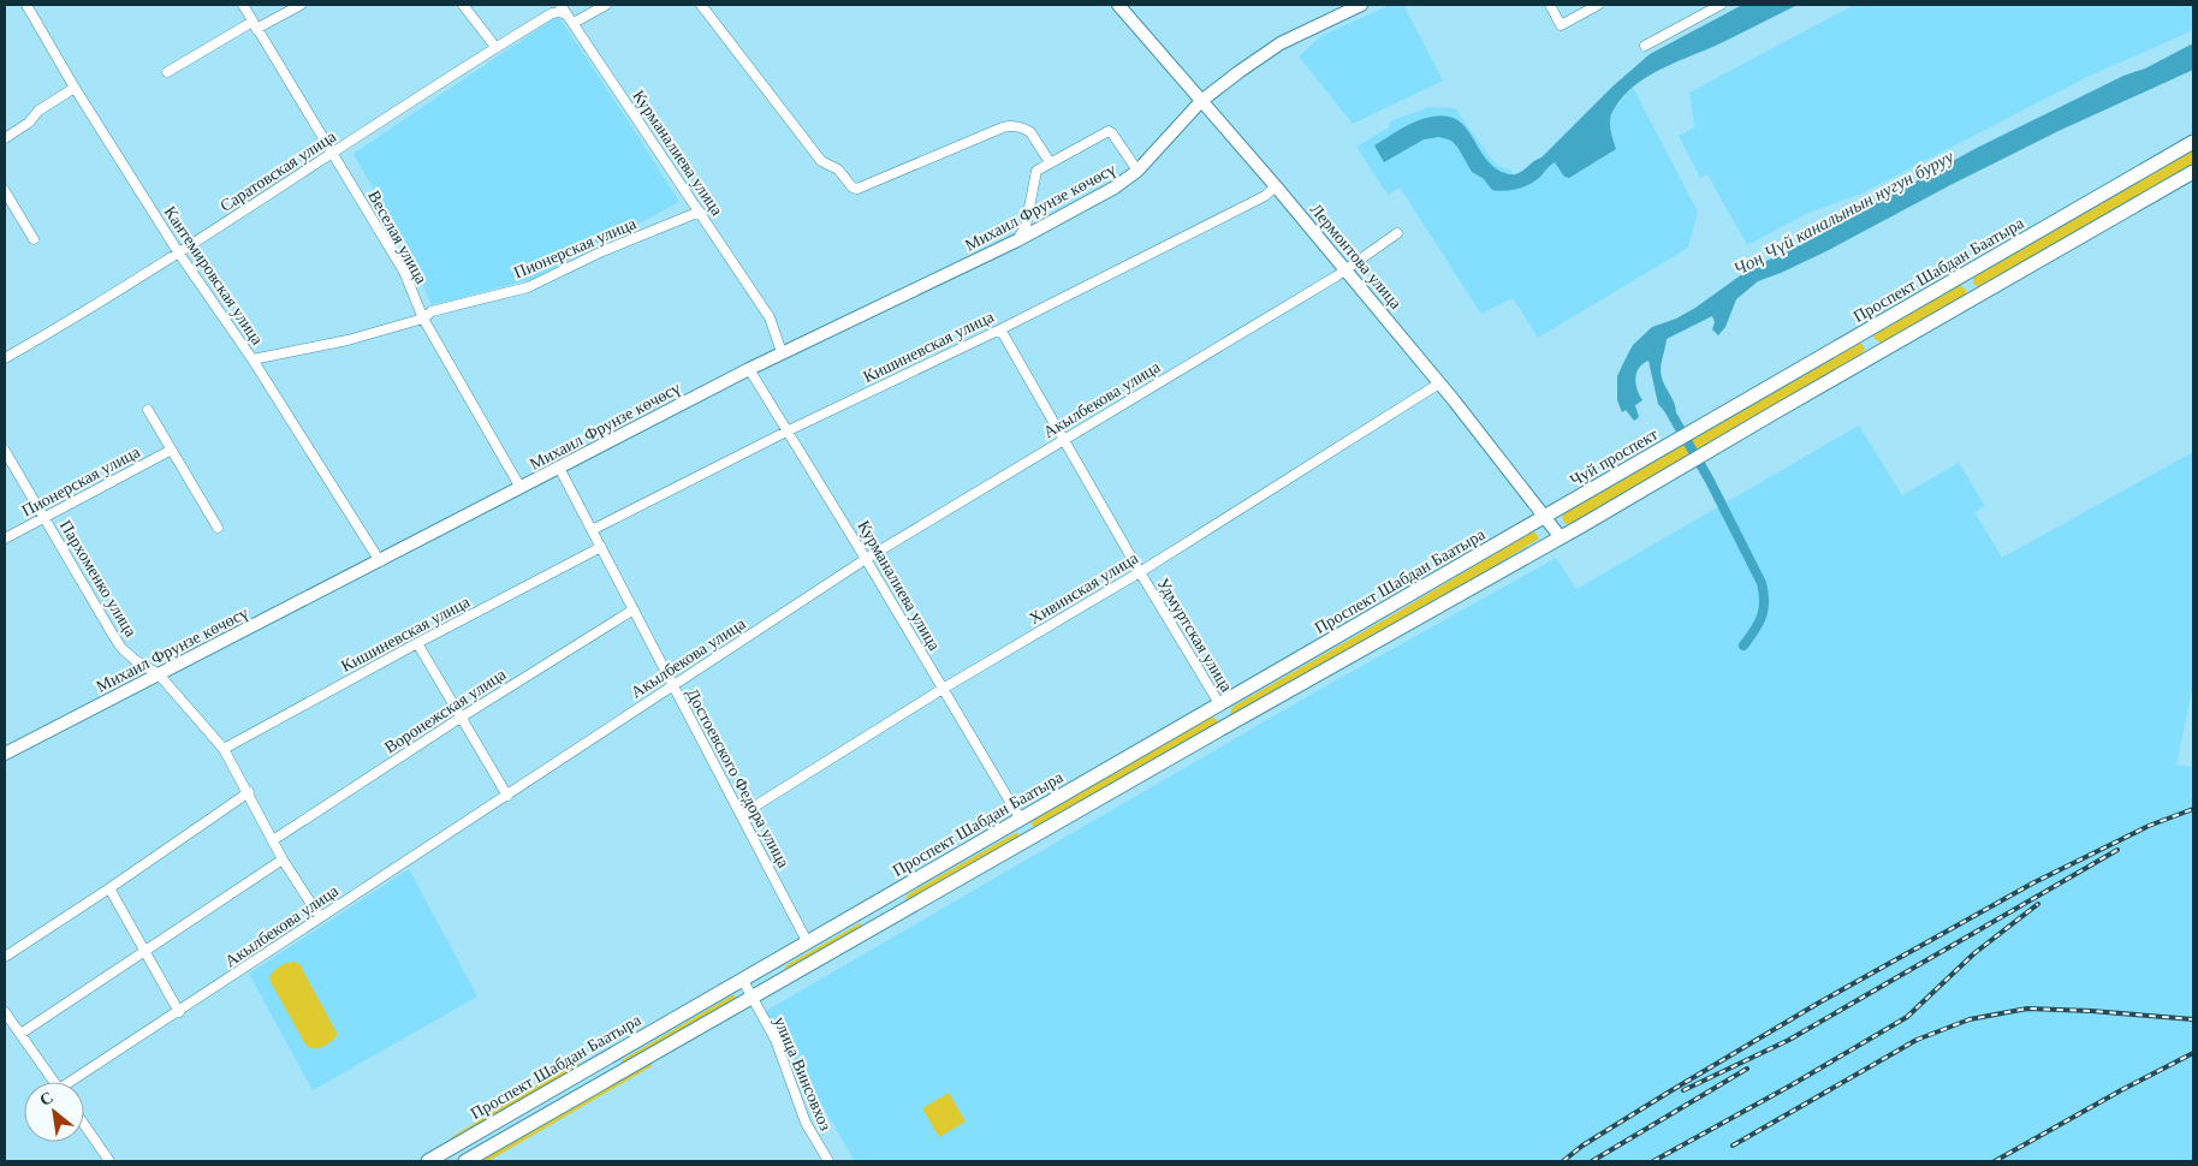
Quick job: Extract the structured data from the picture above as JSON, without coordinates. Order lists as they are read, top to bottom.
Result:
{
  "streets": {
    "main road": [
      "Михаил Фрунзе көчөсү",
      "Лермонтова улица",
      "Проспект Шабдан Баатыра",
      "Чуй проспект"
    ],
    "street": [
      "Курманалиева улица",
      "Саратовская улица",
      "Веселая улица",
      "Пионерская улица",
      "Кантемировская улица",
      "Кишиневская улица",
      "Акылбекова улица",
      "Пархоменко улица",
      "Хивинская улица",
      "Удмуртская улица",
      "Воронежская улица",
      "Достоевского Федора улица",
      "улица Винсовхоз"
    ]
  },
  "crossings": [
    ["Курманалиева улица", "Саратовская улица"],
    ["Курманалиева улица", "Михаил Фрунзе көчөсү"],
    ["Курманалиева улица", "Пионерская улица"],
    ["Курманалиева улица", "Проспект Шабдан Баатыра"],
    ["Курманалиева улица", "Кишиневская улица"],
    ["Курманалиева улица", "Акылбекова улица"],
    ["Курманалиева улица", "Хивинская улица"],
    ["Саратовская улица", "Веселая улица"],
    ["Саратовская улица", "Кантемировская улица"],
    ["Михаил Фрунзе көчөсү", "Веселая улица"],
    ["Михаил Фрунзе көчөсү", "Лермонтова улица"],
    ["Михаил Фрунзе көчөсү", "Кантемировская улица"],
    ["Михаил Фрунзе көчөсү", "Пархоменко улица"],
    ["Михаил Фрунзе көчөсү", "Достоевского Федора улица"],
    ["Веселая улица", "Пионерская улица"],
    ["Пионерская улица", "Кантемировская улица"],
    ["Пионерская улица", "Пархоменко улица"],
    ["Лермонтова улица", "Проспект Шабдан Баатыра"],
    ["Лермонтова улица", "Кишиневская улица"],
    ["Лермонтова улица", "Акылбекова улица"],
    ["Лермонтова улица", "Чуй проспект"],
    ["Лермонтова улица", "Хивинская улица"],
    ["Проспект Шабдан Баатыра", "Чуй проспект"],
    ["Проспект Шабдан Баатыра", "Удмуртская улица"],
    ["Проспект Шабдан Баатыра", "Достоевского Федора улица"],
    ["Проспект Шабдан Баатыра", "улица Винсовхоз"],
    ["Кишиневская улица", "Пархоменко улица"],
    ["Кишиневская улица", "Удмуртская улица"],
    ["Кишиневская улица", "Достоевского Федора улица"],
    ["Акылбекова улица", "Пархоменко улица"],
    ["Акылбекова улица", "Удмуртская улица"],
    ["Акылбекова улица", "Достоевского Федора улица"],
    ["Пархоменко улица", "Воронежская улица"],
    ["Хивинская улица", "Удмуртская улица"],
    ["Хивинская улица", "Достоевского Федора улица"],
    ["Воронежская улица", "Достоевского Федора улица"]
  ],
  "water": ["Чоң Чүй каналынын нугун буруу"],
  "north": "top left"
}
